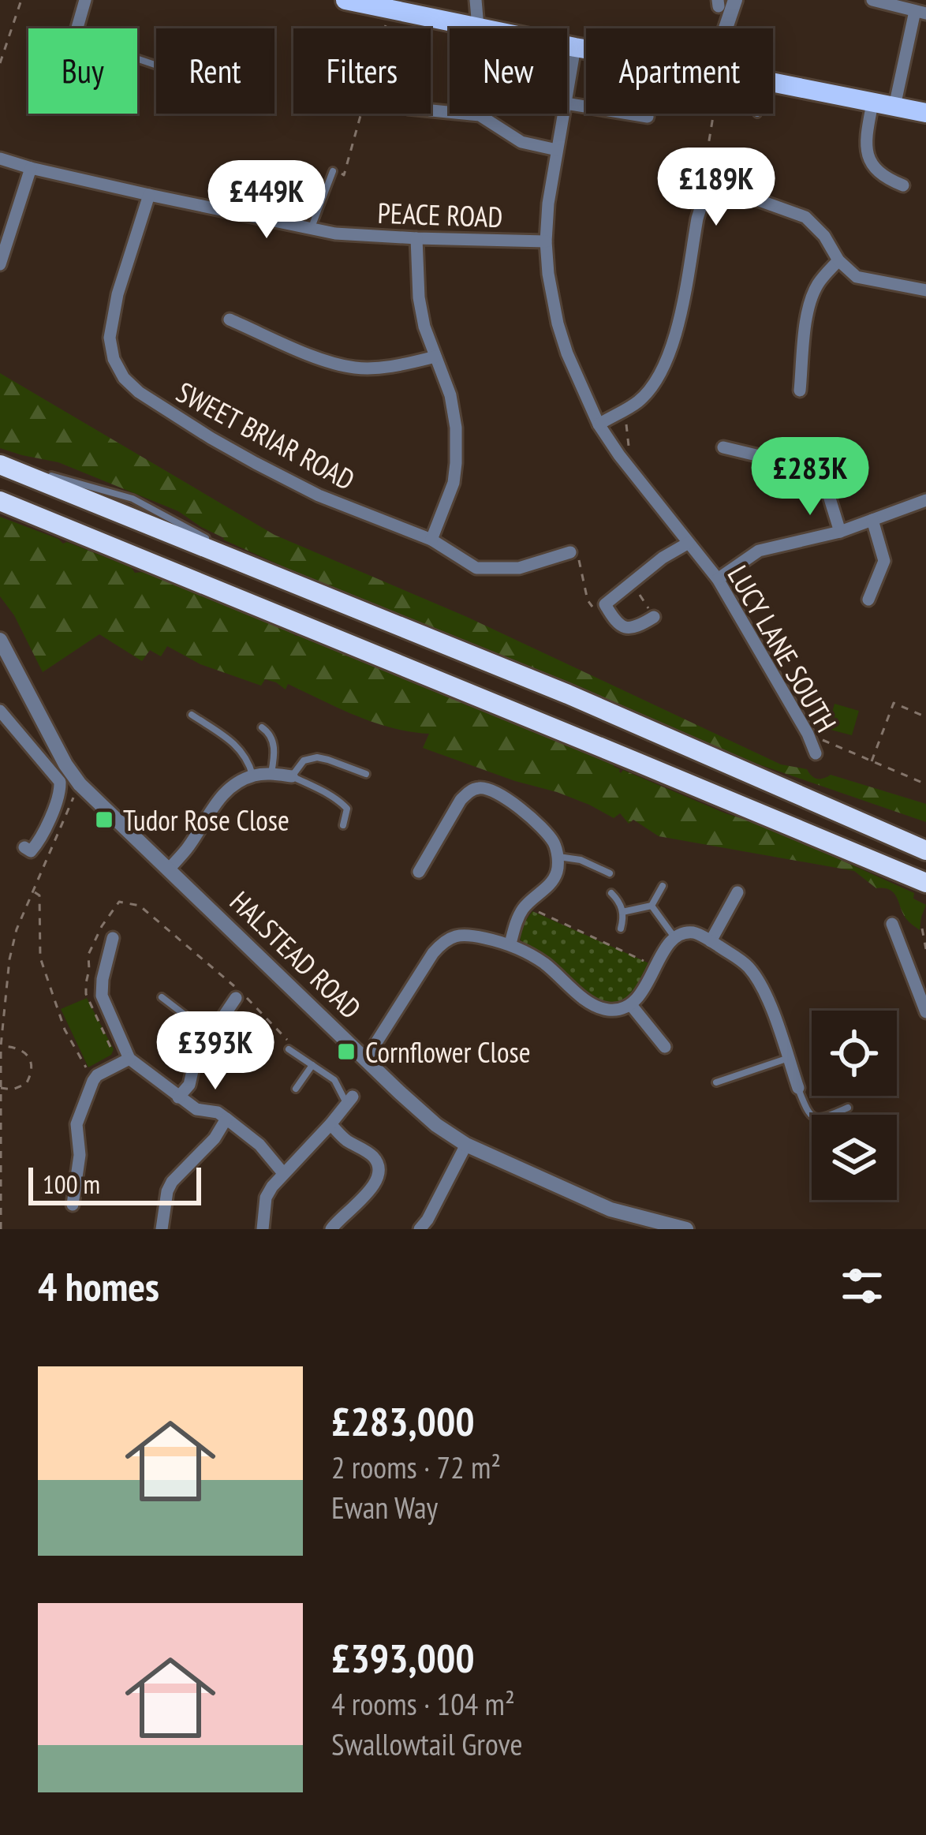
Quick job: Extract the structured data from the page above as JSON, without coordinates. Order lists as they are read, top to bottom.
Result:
{
  "streets": {
    "street": [
      "PEACE ROAD",
      "SWEET BRIAR ROAD",
      "LUCY LANE SOUTH",
      "HALSTEAD ROAD"
    ]
  },
  "crossings": [
    ["PEACE ROAD", "SWEET BRIAR ROAD"],
    ["PEACE ROAD", "LUCY LANE SOUTH"]
  ],
  "places": {
    "transit": ["Tudor Rose Close", "Cornflower Close"]
  },
  "scale_bar": "100 m",
  "page": {
    "chip": [
      "Buy",
      "Rent",
      "Filters",
      "New",
      "Apartment"
    ],
    "price": [
      "£189K",
      "£449K",
      "£283K",
      "£393K"
    ],
    "scale": "100 m",
    "heading": "4 homes",
    "list": [
      {
        "name": "£283,000",
        "note": "2 rooms · 72 m² · Ewan Way"
      },
      {
        "name": "£393,000",
        "note": "4 rooms · 104 m² · Swallowtail Grove"
      }
    ]
  }
}
